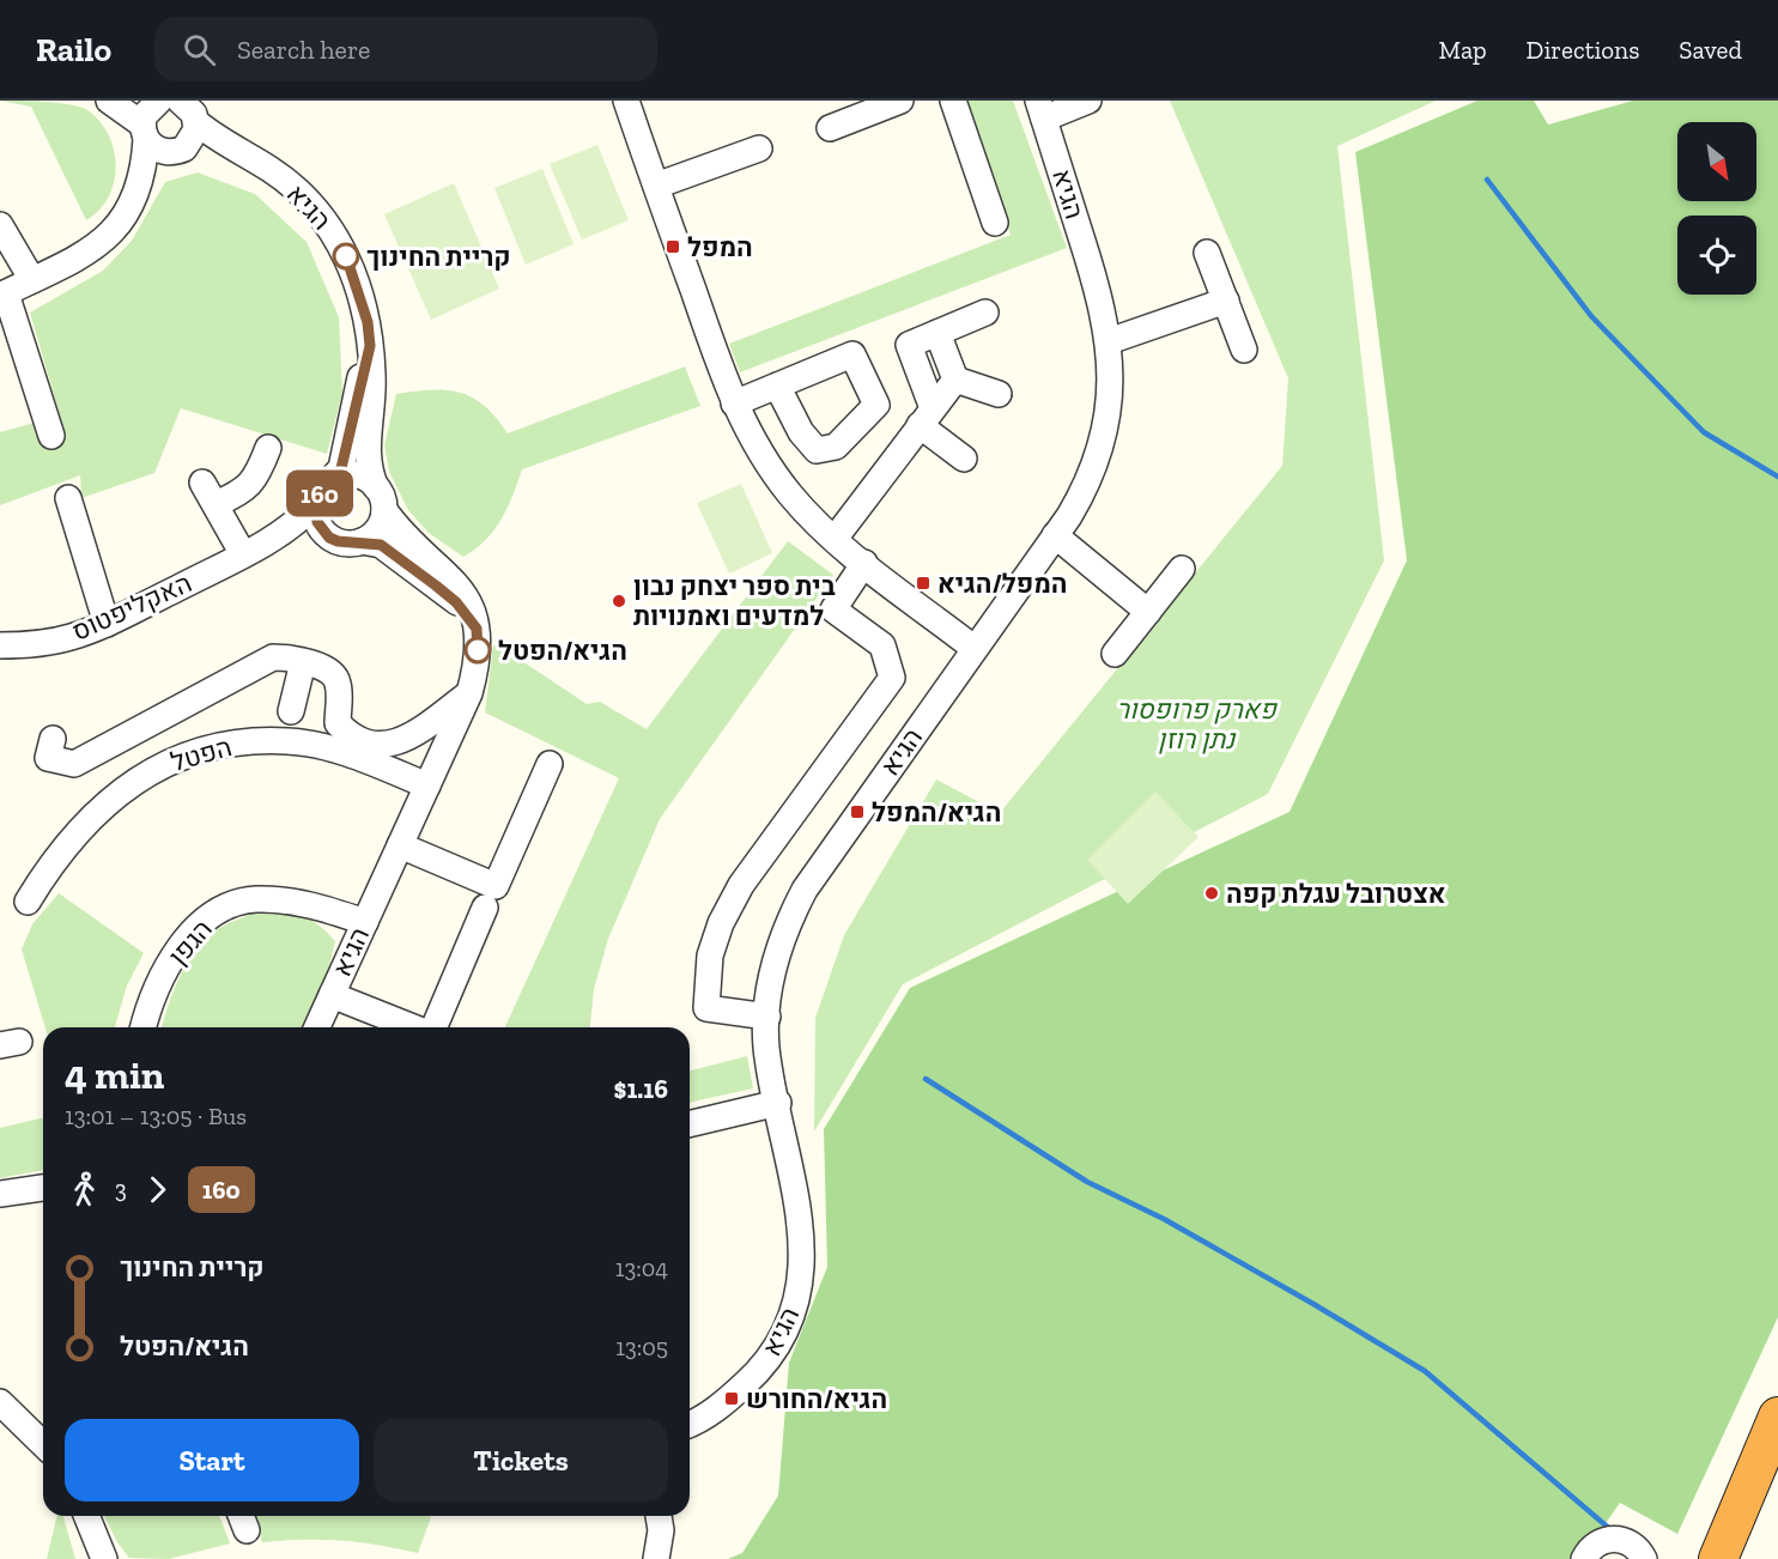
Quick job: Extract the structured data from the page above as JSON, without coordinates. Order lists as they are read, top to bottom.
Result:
{
  "streets": {
    "street": [
      "הגיא",
      "האקליפטוס",
      "הפטל",
      "הגפן"
    ]
  },
  "crossings": [
    ["הגיא", "האקליפטוס"],
    ["הגיא", "הפטל"],
    ["הגיא", "הגפן"]
  ],
  "parks": ["פארק פרופסור נתן רוזן"],
  "places": {
    "transit": [
      "המפל",
      "המפל/הגיא",
      "הגיא/המפל",
      "הגיא/החורש"
    ],
    "other": [
      "קריית החינוך",
      "בית ספר יצחק נבון למדעים ואמנויות",
      "הגיא/הפטל",
      "אצטרובל עגלת קפה"
    ]
  },
  "lines": ["bus line 160"],
  "north": "bottom right",
  "page": {
    "header": "Railo",
    "search": "Search here",
    "nav": ["Map", "Directions", "Saved"],
    "on_map": "160",
    "heading": ["4 min", "13:01 – 13:05 · Bus", "$1.16"],
    "legs": ["3", "160"],
    "list": [
      {
        "name": "קריית החינוך",
        "value": "13:04"
      },
      {
        "name": "הגיא/הפטל",
        "value": "13:05"
      }
    ],
    "buttons": ["Start", "Tickets"]
  }
}
